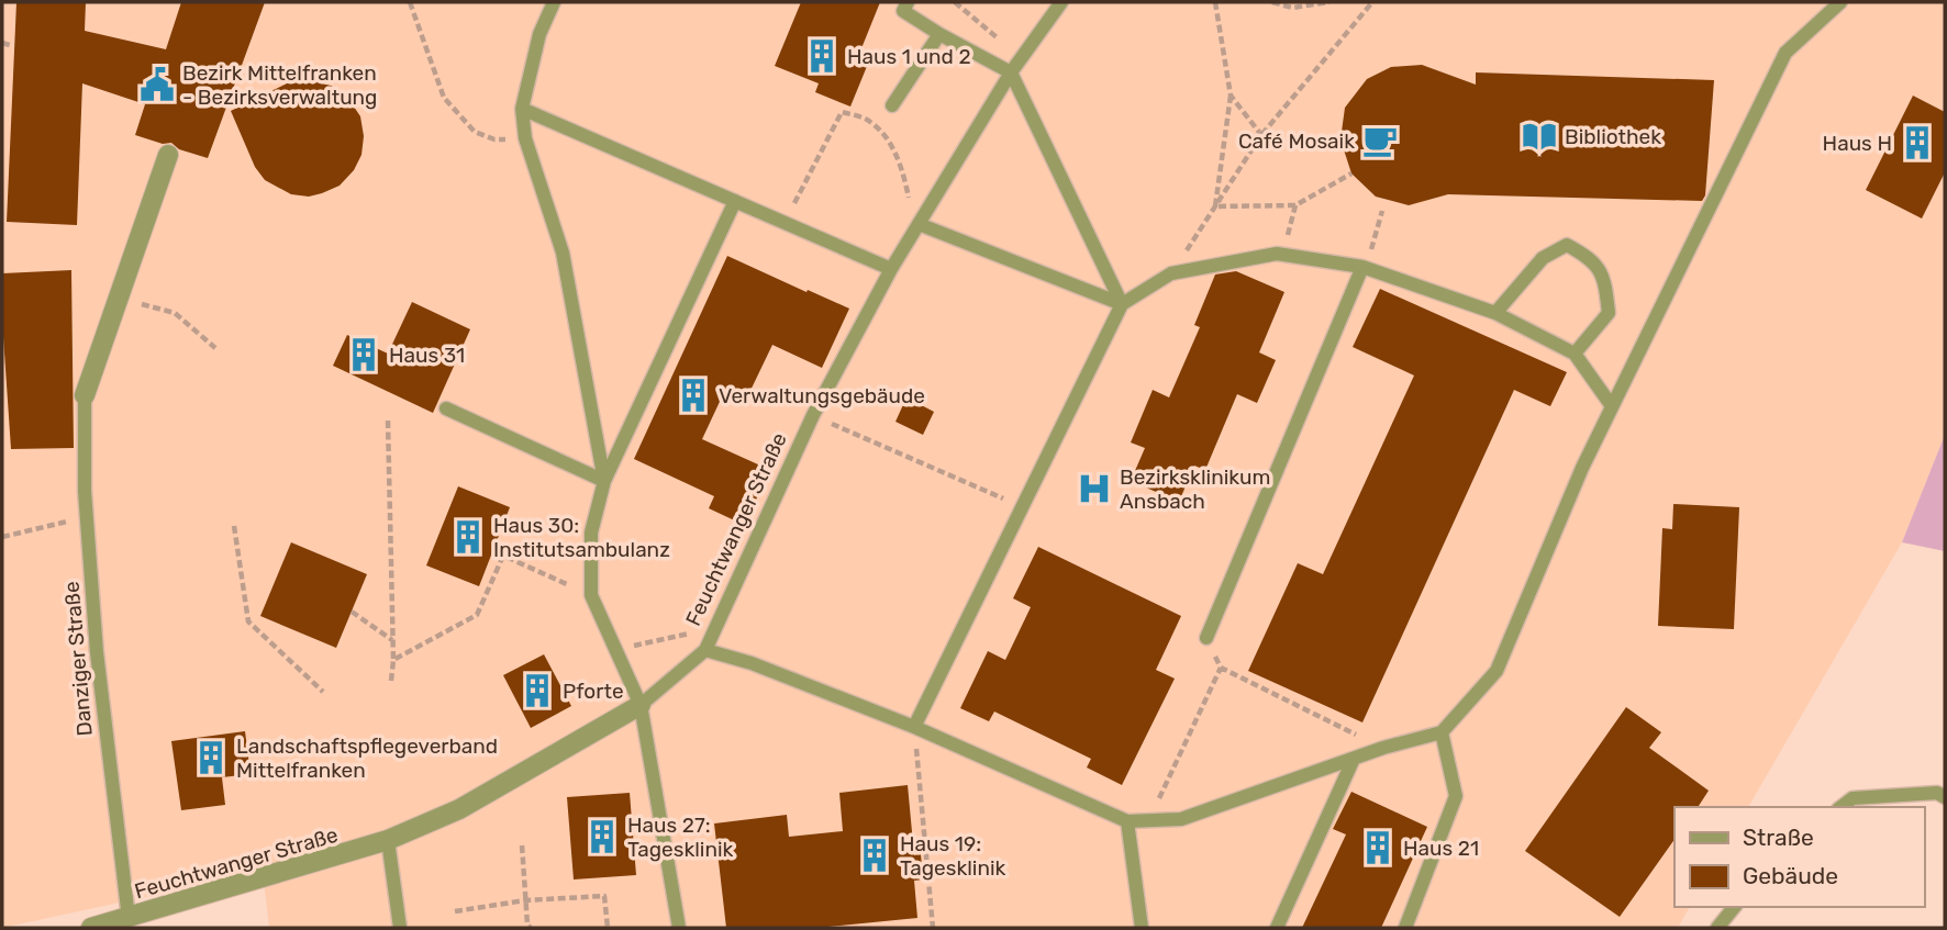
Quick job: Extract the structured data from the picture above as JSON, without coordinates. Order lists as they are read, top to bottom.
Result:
{
  "streets": {
    "street": ["Feuchtwanger Straße"],
    "lane": ["Danziger Straße"]
  },
  "crossings": [
    ["Feuchtwanger Straße", "Danziger Straße"]
  ],
  "places": {
    "building": [
      "Haus 1 und 2",
      "Haus H",
      "Haus 31",
      "Verwaltungsgebäude",
      "Haus 30: Institutsambulanz",
      "Pforte",
      "Landschaftspflegeverband Mittelfranken",
      "Haus 27: Tagesklinik",
      "Haus 21",
      "Haus 19: Tagesklinik"
    ],
    "public building": ["Bezirk Mittelfranken - Bezirksverwaltung"],
    "library": ["Bibliothek"],
    "cafe": ["Café Mosaik"],
    "hospital": ["Bezirksklinikum Ansbach"]
  },
  "legend": ["Straße", "Gebäude"]
}
